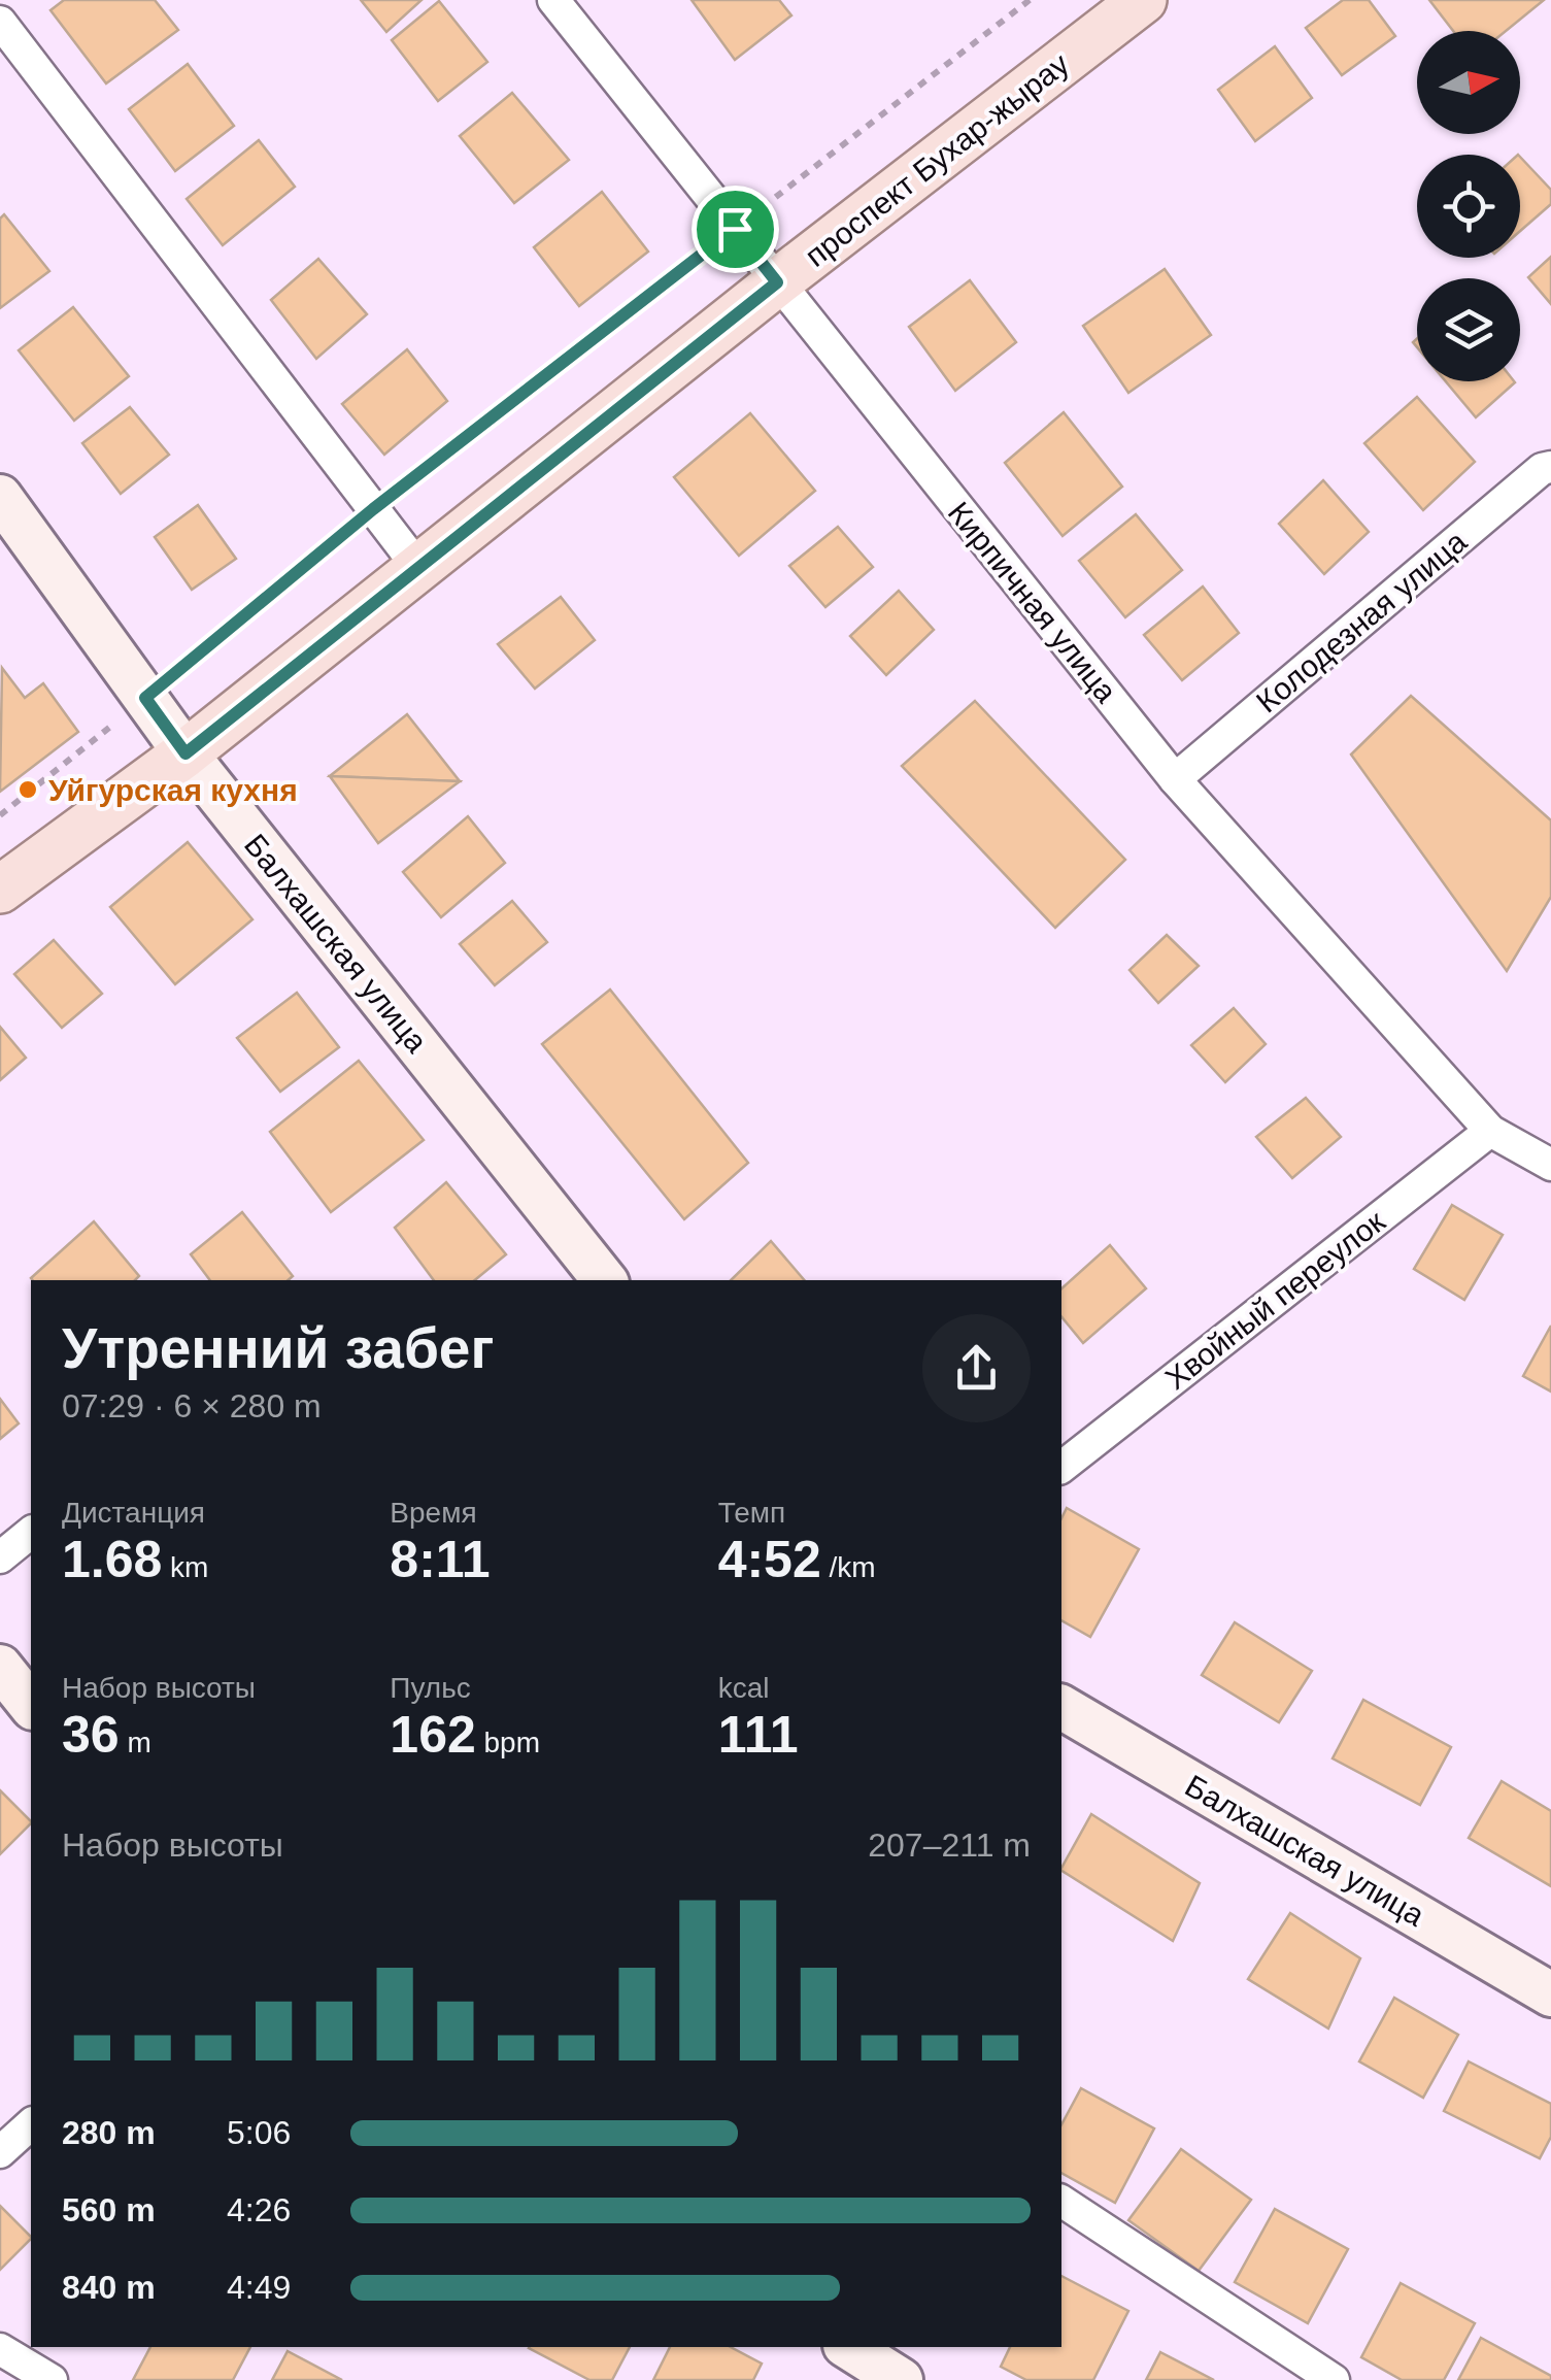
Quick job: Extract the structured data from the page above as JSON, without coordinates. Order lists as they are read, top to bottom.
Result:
{
  "streets": {
    "main road": ["проспект Бухар-жырау"],
    "street": [
      "Кирпичная улица",
      "Колодезная улица",
      "Балхашская улица",
      "Хвойный переулок"
    ]
  },
  "crossings": [
    ["проспект Бухар-жырау", "Кирпичная улица"],
    ["проспект Бухар-жырау", "Балхашская улица"],
    ["Кирпичная улица", "Колодезная улица"],
    ["Кирпичная улица", "Хвойный переулок"]
  ],
  "places": ["Уйгурская кухня"],
  "north": "right",
  "page": {
    "heading": ["Утренний забег", "07:29 · 6 × 280 m"],
    "stats": [
      ["Дистанция", "1.68 km"],
      ["Время", "8:11"],
      ["Темп", "4:52 /km"],
      ["Набор высоты", "36 m"],
      ["Пульс", "162 bpm"],
      ["kcal", "111"]
    ],
    "chart": ["Набор высоты", "207–211 m"],
    "list": [
      {
        "name": "280 m",
        "note": "5:06"
      },
      {
        "name": "560 m",
        "note": "4:26"
      },
      {
        "name": "840 m",
        "note": "4:49"
      }
    ]
  }
}
